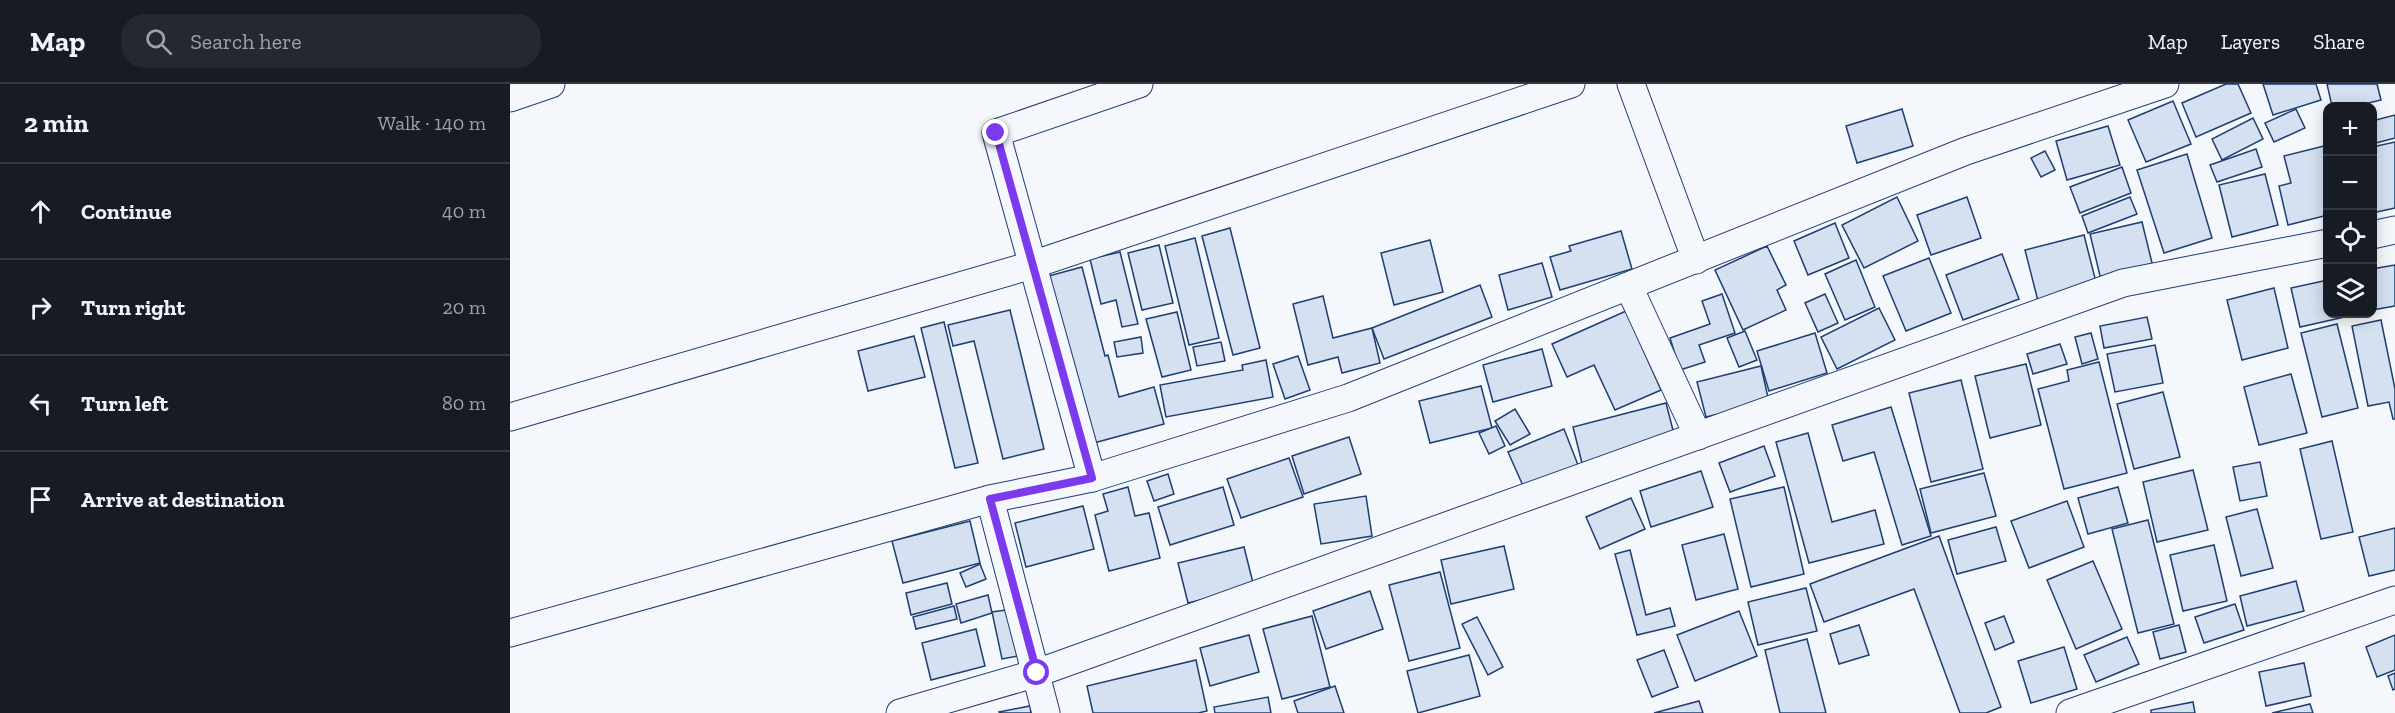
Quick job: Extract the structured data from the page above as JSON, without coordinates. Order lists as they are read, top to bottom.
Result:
{
  "page": {
    "header": "Map",
    "search": "Search here",
    "nav": ["Map", "Layers", "Share"],
    "heading": ["2 min", "Walk · 140 m"],
    "map_buttons": ["+", "−"],
    "list": [
      ["Continue", "40 m"],
      ["Turn right", "20 m"],
      ["Turn left", "80 m"],
      "Arrive at destination"
    ]
  }
}
